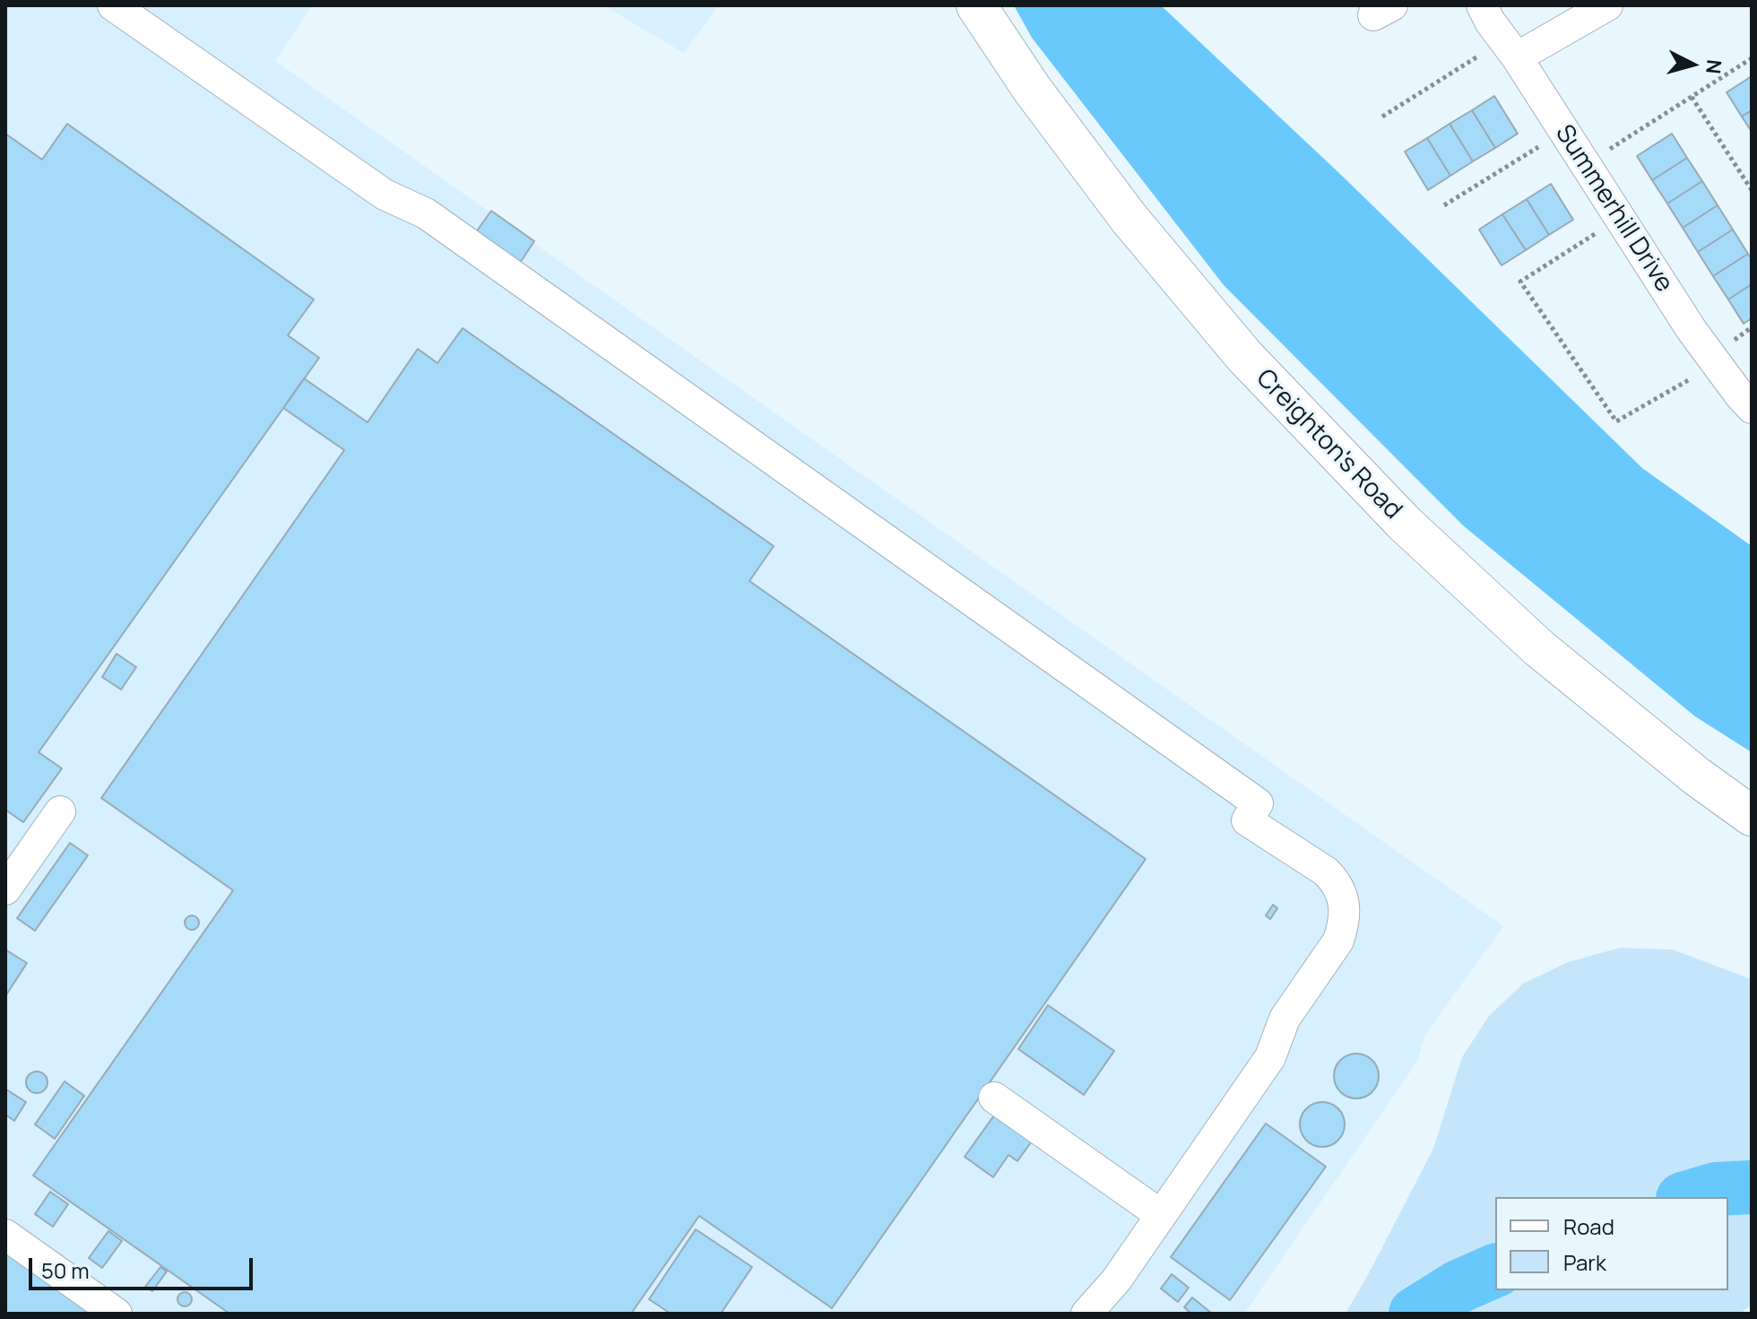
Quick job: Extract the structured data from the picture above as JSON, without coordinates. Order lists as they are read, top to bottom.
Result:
{
  "streets": {
    "highway": ["Creighton's Road"],
    "street": ["Summerhill Drive"]
  },
  "legend": ["Road", "Park"],
  "scale_bar": "50 m",
  "north": "right"
}
